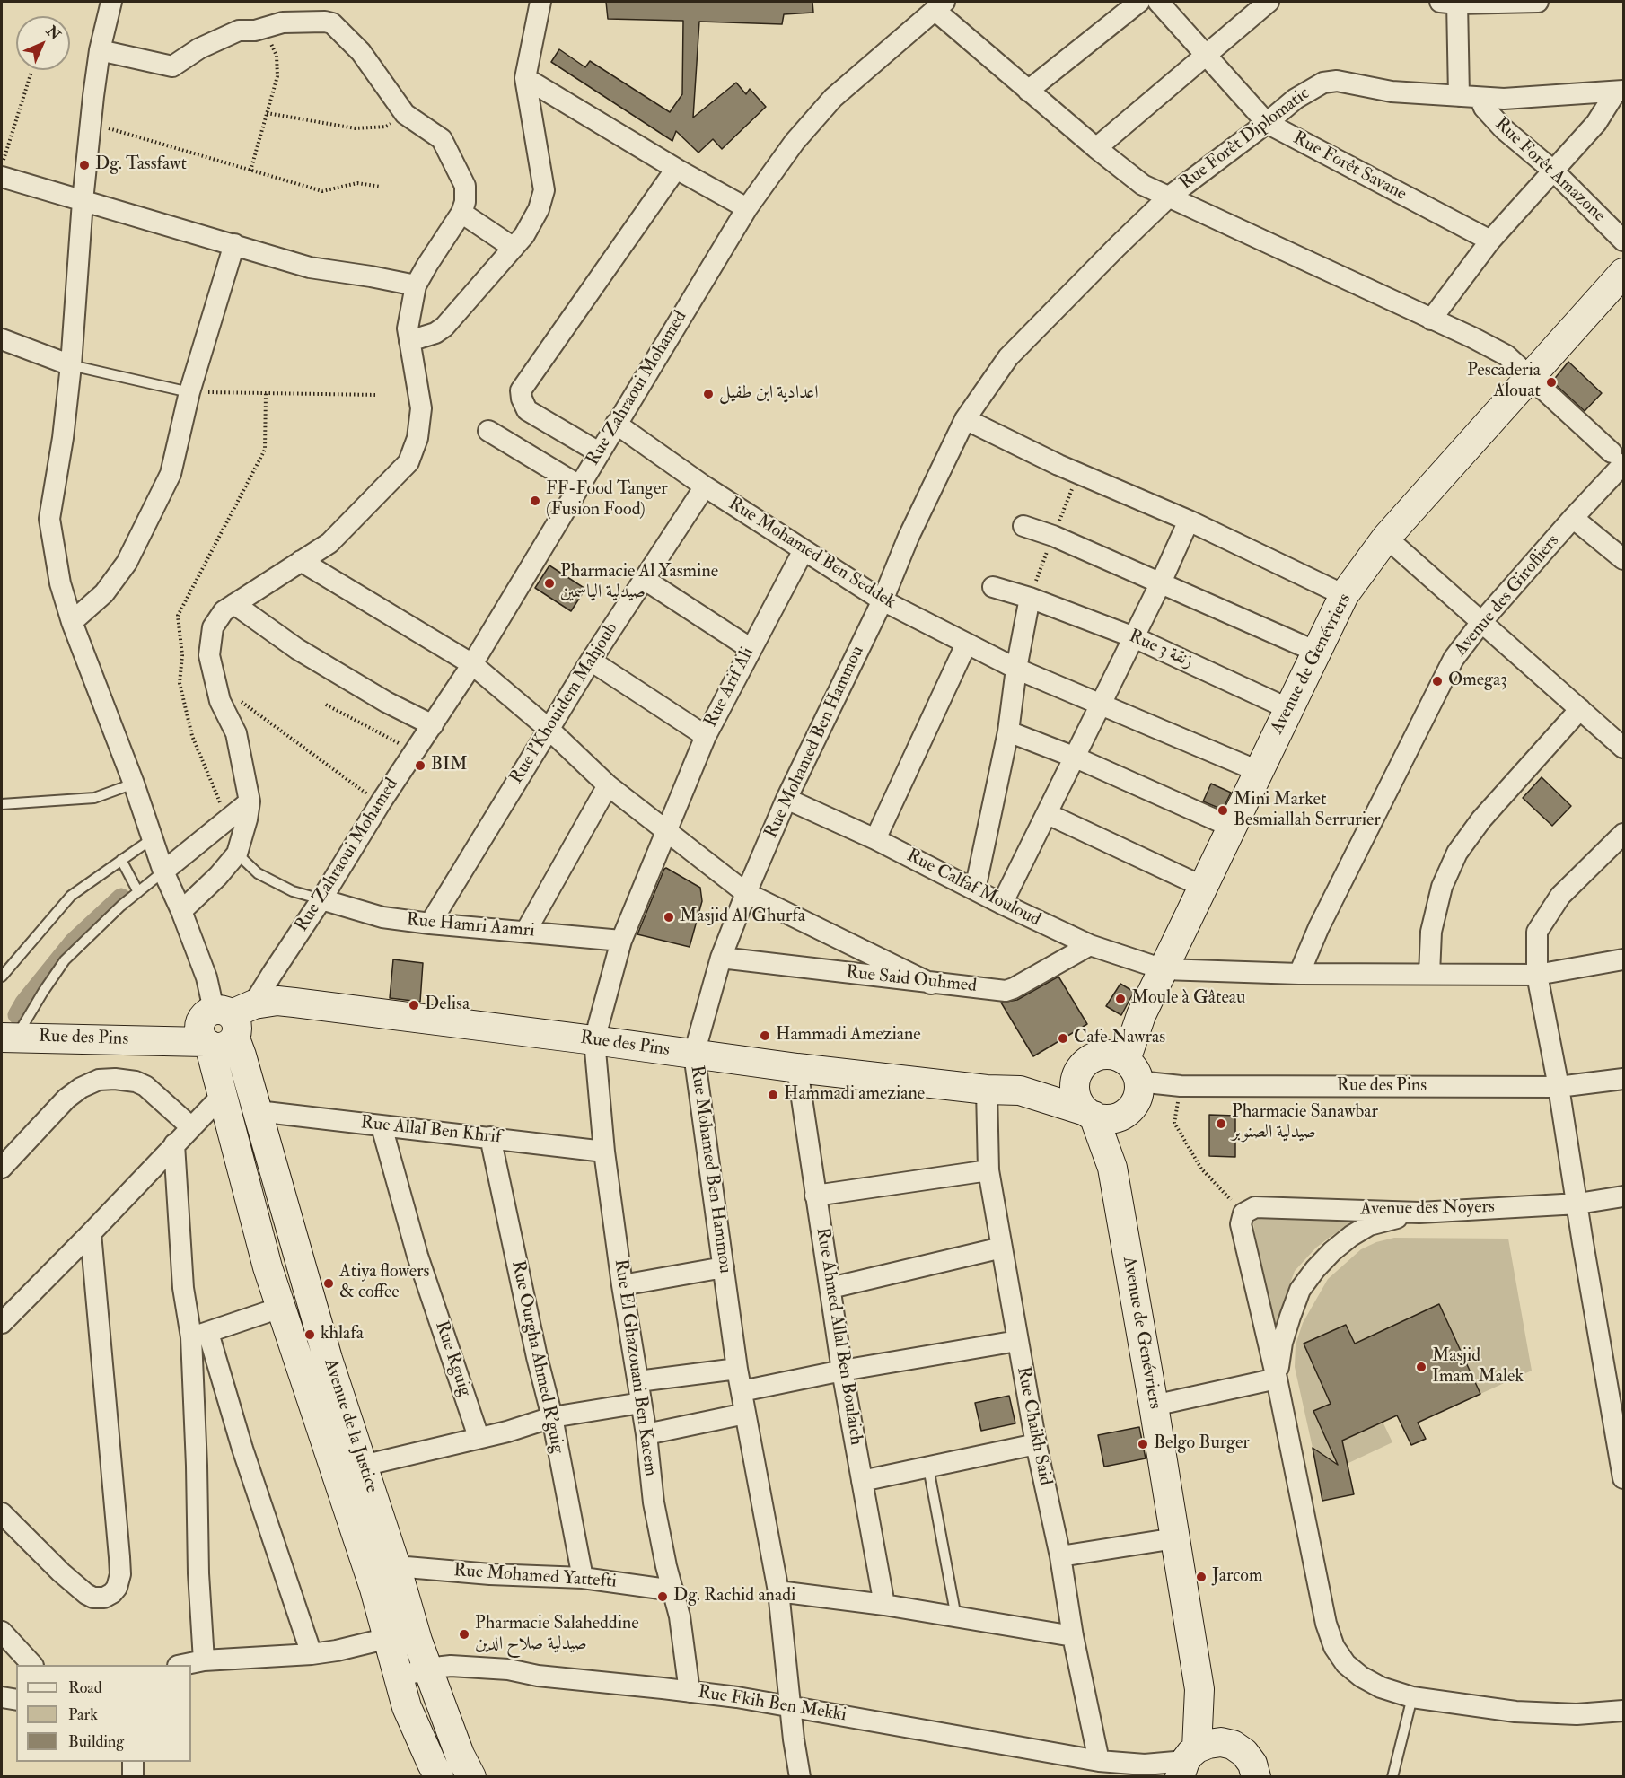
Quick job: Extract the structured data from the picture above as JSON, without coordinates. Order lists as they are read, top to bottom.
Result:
{
  "streets": {
    "street": [
      "Rue Forêt Diplomatic",
      "Rue Forêt Savane",
      "Rue Forêt Amazone",
      "Rue Zahraoui Mohamed",
      "Rue Mohamed Ben Seddek",
      "Avenue des Girofliers",
      "Rue 3 زنقة",
      "Avenue de Genévriers",
      "Rue Arif Ali",
      "Rue l'Khouidem Mahjoub",
      "Rue Mohamed Ben Hammou",
      "Rue Calfaf Mouloud",
      "Rue Hamri Aamri",
      "Rue Said Ouhmed",
      "Rue des Pins",
      "Rue Allal Ben Khrif",
      "Avenue des Noyers",
      "Rue Ahmed Allal Ben Boulaich",
      "Rue Ourgha Ahmed R'guig",
      "Rue Rguig",
      "Rue El Ghazouani Ben Kacem",
      "Avenue de la Justice",
      "Rue Chaikh Said",
      "Rue Mohamed Yattefti",
      "Rue Fkih Ben Mekki"
    ]
  },
  "crossings": [
    ["Rue Forêt Diplomatic", "Rue Forêt Savane"],
    ["Rue Forêt Diplomatic", "Rue Forêt Amazone"],
    ["Rue Forêt Diplomatic", "Rue Mohamed Ben Hammou"],
    ["Rue Zahraoui Mohamed", "Rue Mohamed Ben Seddek"],
    ["Rue Zahraoui Mohamed", "Rue Hamri Aamri"],
    ["Rue Zahraoui Mohamed", "Rue des Pins"],
    ["Rue Zahraoui Mohamed", "Avenue de la Justice"],
    ["Rue Mohamed Ben Seddek", "Avenue de Genévriers"],
    ["Rue Mohamed Ben Seddek", "Rue Arif Ali"],
    ["Rue Mohamed Ben Seddek", "Rue l'Khouidem Mahjoub"],
    ["Rue Mohamed Ben Seddek", "Rue Mohamed Ben Hammou"],
    ["Avenue des Girofliers", "Rue Calfaf Mouloud"],
    ["Rue 3 زنقة", "Avenue de Genévriers"],
    ["Avenue de Genévriers", "Rue Calfaf Mouloud"],
    ["Avenue de Genévriers", "Rue des Pins"],
    ["Avenue de Genévriers", "Rue Fkih Ben Mekki"],
    ["Rue Arif Ali", "Rue Hamri Aamri"],
    ["Rue Arif Ali", "Rue des Pins"],
    ["Rue Arif Ali", "Rue El Ghazouani Ben Kacem"],
    ["Rue l'Khouidem Mahjoub", "Rue Hamri Aamri"],
    ["Rue Mohamed Ben Hammou", "Rue Calfaf Mouloud"],
    ["Rue Mohamed Ben Hammou", "Rue Said Ouhmed"],
    ["Rue Mohamed Ben Hammou", "Rue des Pins"],
    ["Rue Mohamed Ben Hammou", "Rue Fkih Ben Mekki"],
    ["Rue Calfaf Mouloud", "Rue Said Ouhmed"],
    ["Rue des Pins", "Rue Ahmed Allal Ben Boulaich"],
    ["Rue des Pins", "Rue El Ghazouani Ben Kacem"],
    ["Rue des Pins", "Avenue de la Justice"],
    ["Rue des Pins", "Rue Chaikh Said"],
    ["Rue Allal Ben Khrif", "Rue Ourgha Ahmed R'guig"],
    ["Rue Allal Ben Khrif", "Rue Rguig"],
    ["Rue Allal Ben Khrif", "Rue El Ghazouani Ben Kacem"],
    ["Rue Allal Ben Khrif", "Avenue de la Justice"],
    ["Rue Ourgha Ahmed R'guig", "Rue Mohamed Yattefti"],
    ["Rue El Ghazouani Ben Kacem", "Rue Mohamed Yattefti"],
    ["Rue El Ghazouani Ben Kacem", "Rue Fkih Ben Mekki"],
    ["Avenue de la Justice", "Rue Mohamed Yattefti"],
    ["Avenue de la Justice", "Rue Fkih Ben Mekki"],
    ["Rue Chaikh Said", "Rue Fkih Ben Mekki"]
  ],
  "places": [
    "Dg. Tassfawt",
    "Pescaderia Alouat",
    "اعدادية ابن طفيل",
    "FF-Food Tanger (Fusion Food)",
    "Pharmacie Al Yasmine صيدلية الياسمين",
    "Omega3",
    "BIM",
    "Mini Market Besmiallah Serrurier",
    "Masjid Al Ghurfa",
    "Moule à Gâteau",
    "Delisa",
    "Hammadi Ameziane",
    "Cafe Nawras",
    "Hammadi ameziane",
    "Pharmacie Sanawbar صيدلية الصنوبر",
    "Atiya flowers & coffee",
    "khlafa",
    "Masjid Imam Malek",
    "Belgo Burger",
    "Jarcom",
    "Dg. Rachid anadi",
    "Pharmacie Salaheddine صيدلية صلاح الدين"
  ],
  "legend": ["Road", "Park", "Building"],
  "north": "top right"
}
